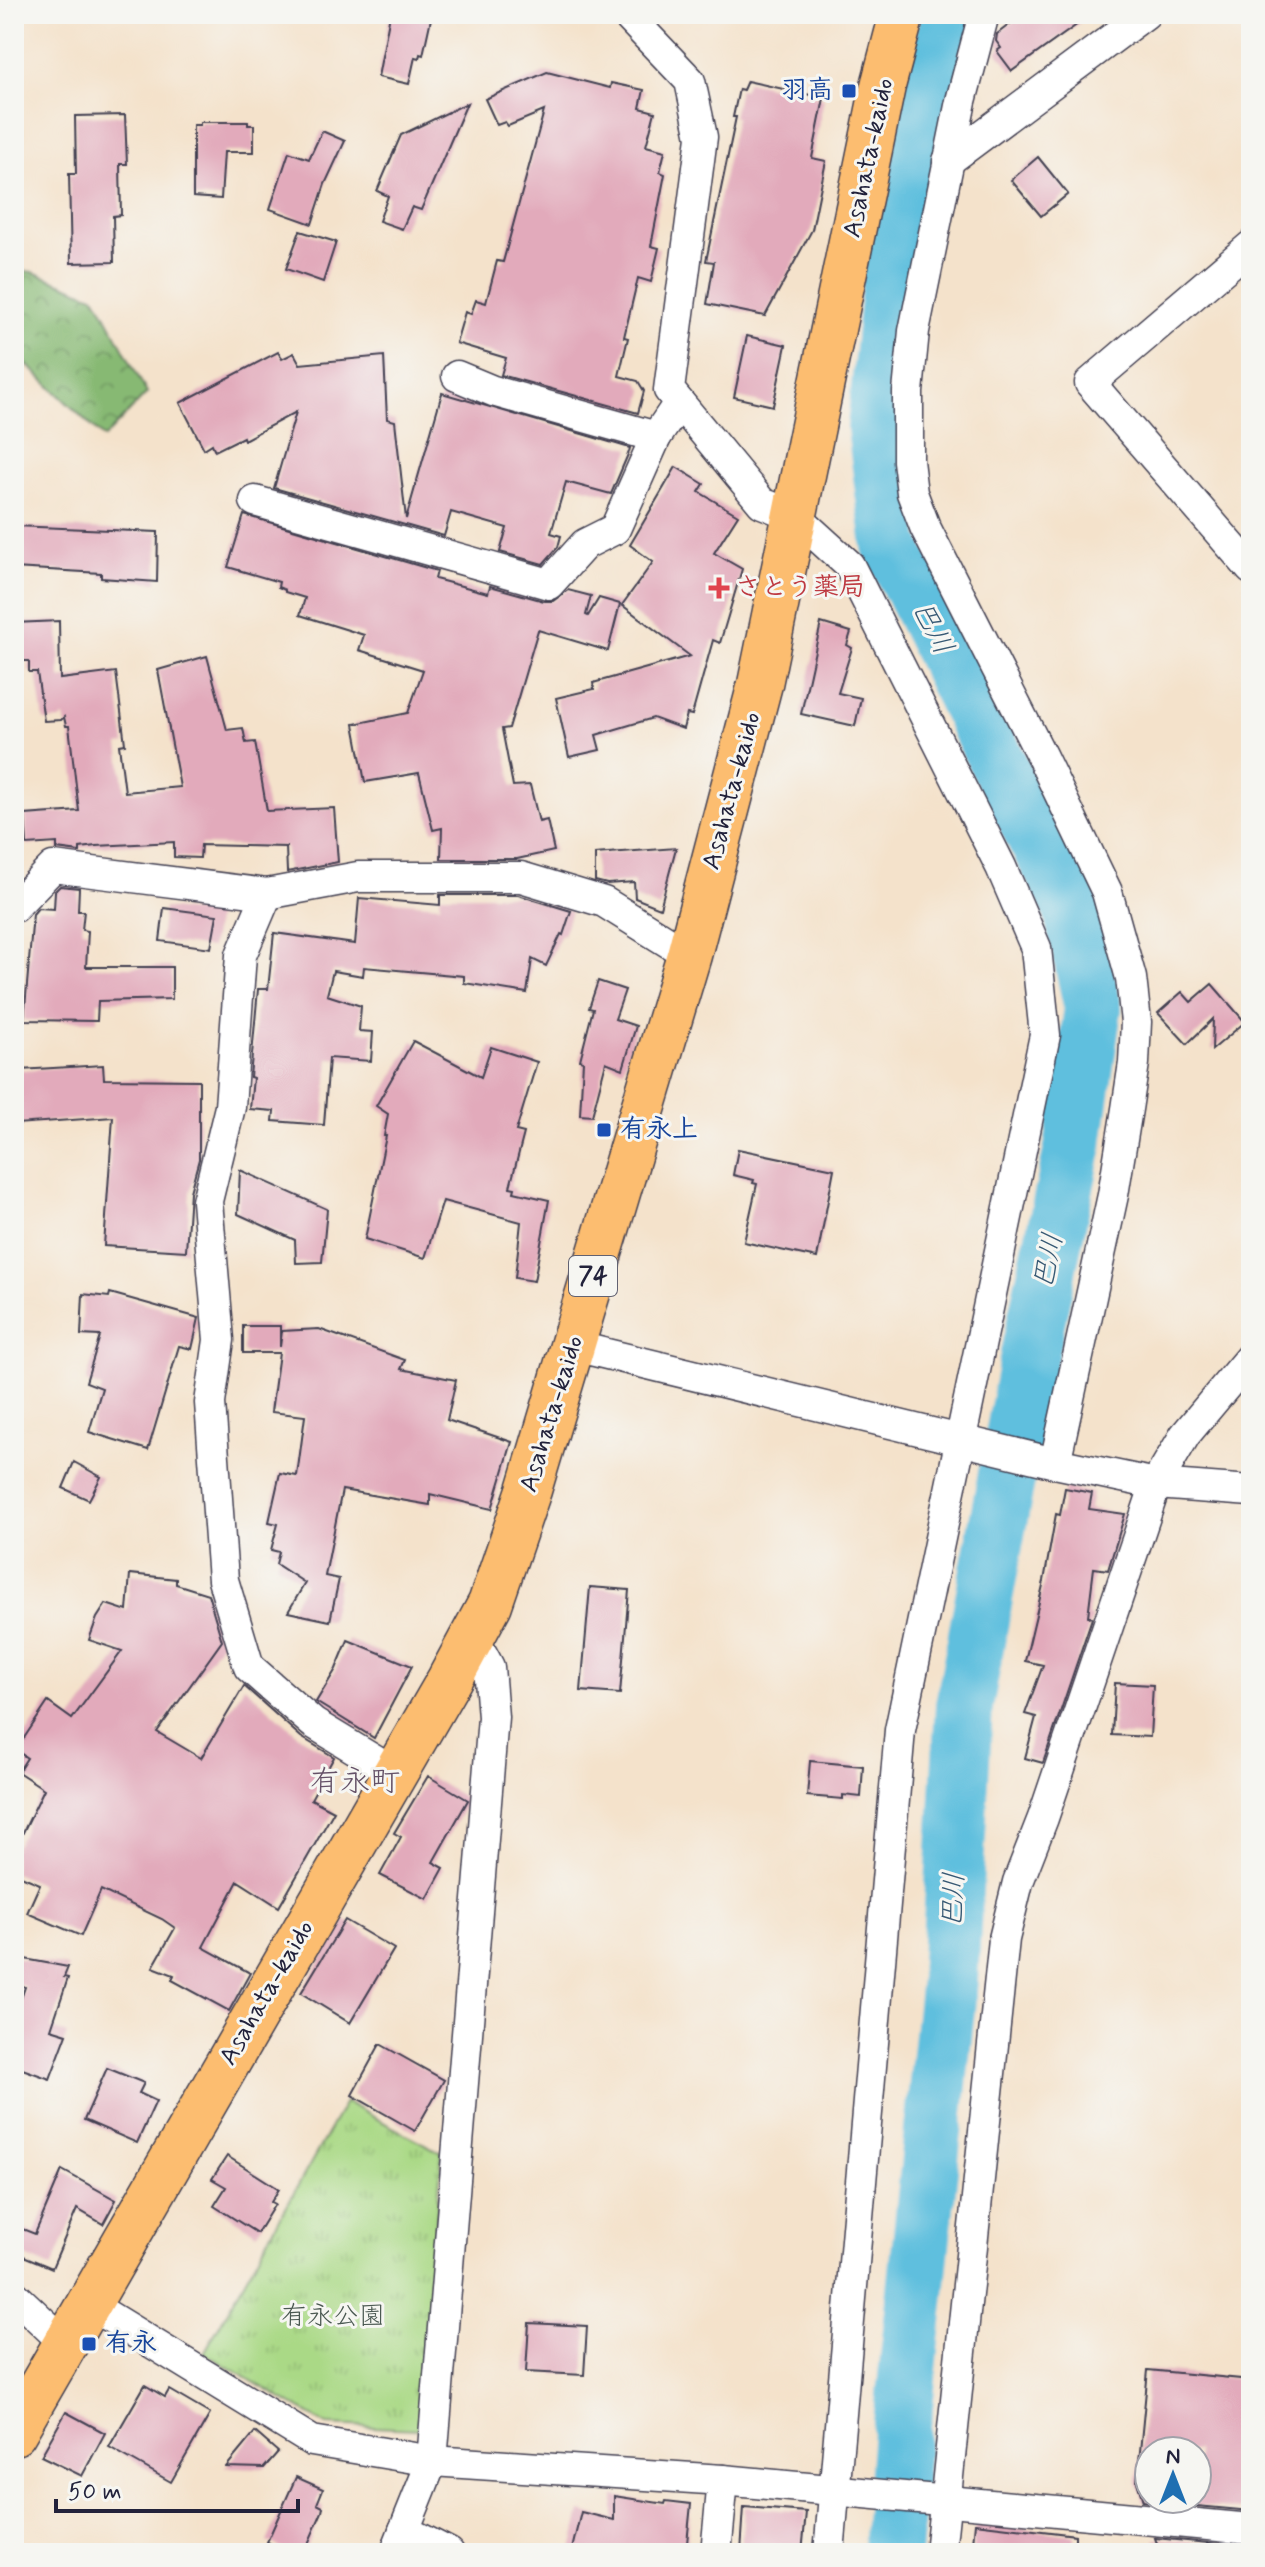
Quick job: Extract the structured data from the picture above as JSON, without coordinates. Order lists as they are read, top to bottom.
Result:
{
  "streets": {
    "main road": ["Asahata-kaido", "74"]
  },
  "districts": ["有永町"],
  "water": ["巴川"],
  "parks": ["有永公園"],
  "places": {
    "transit": ["羽高", "有永上", "有永"],
    "health": ["さとう薬局"]
  },
  "scale_bar": "50 m",
  "north": "top"
}
